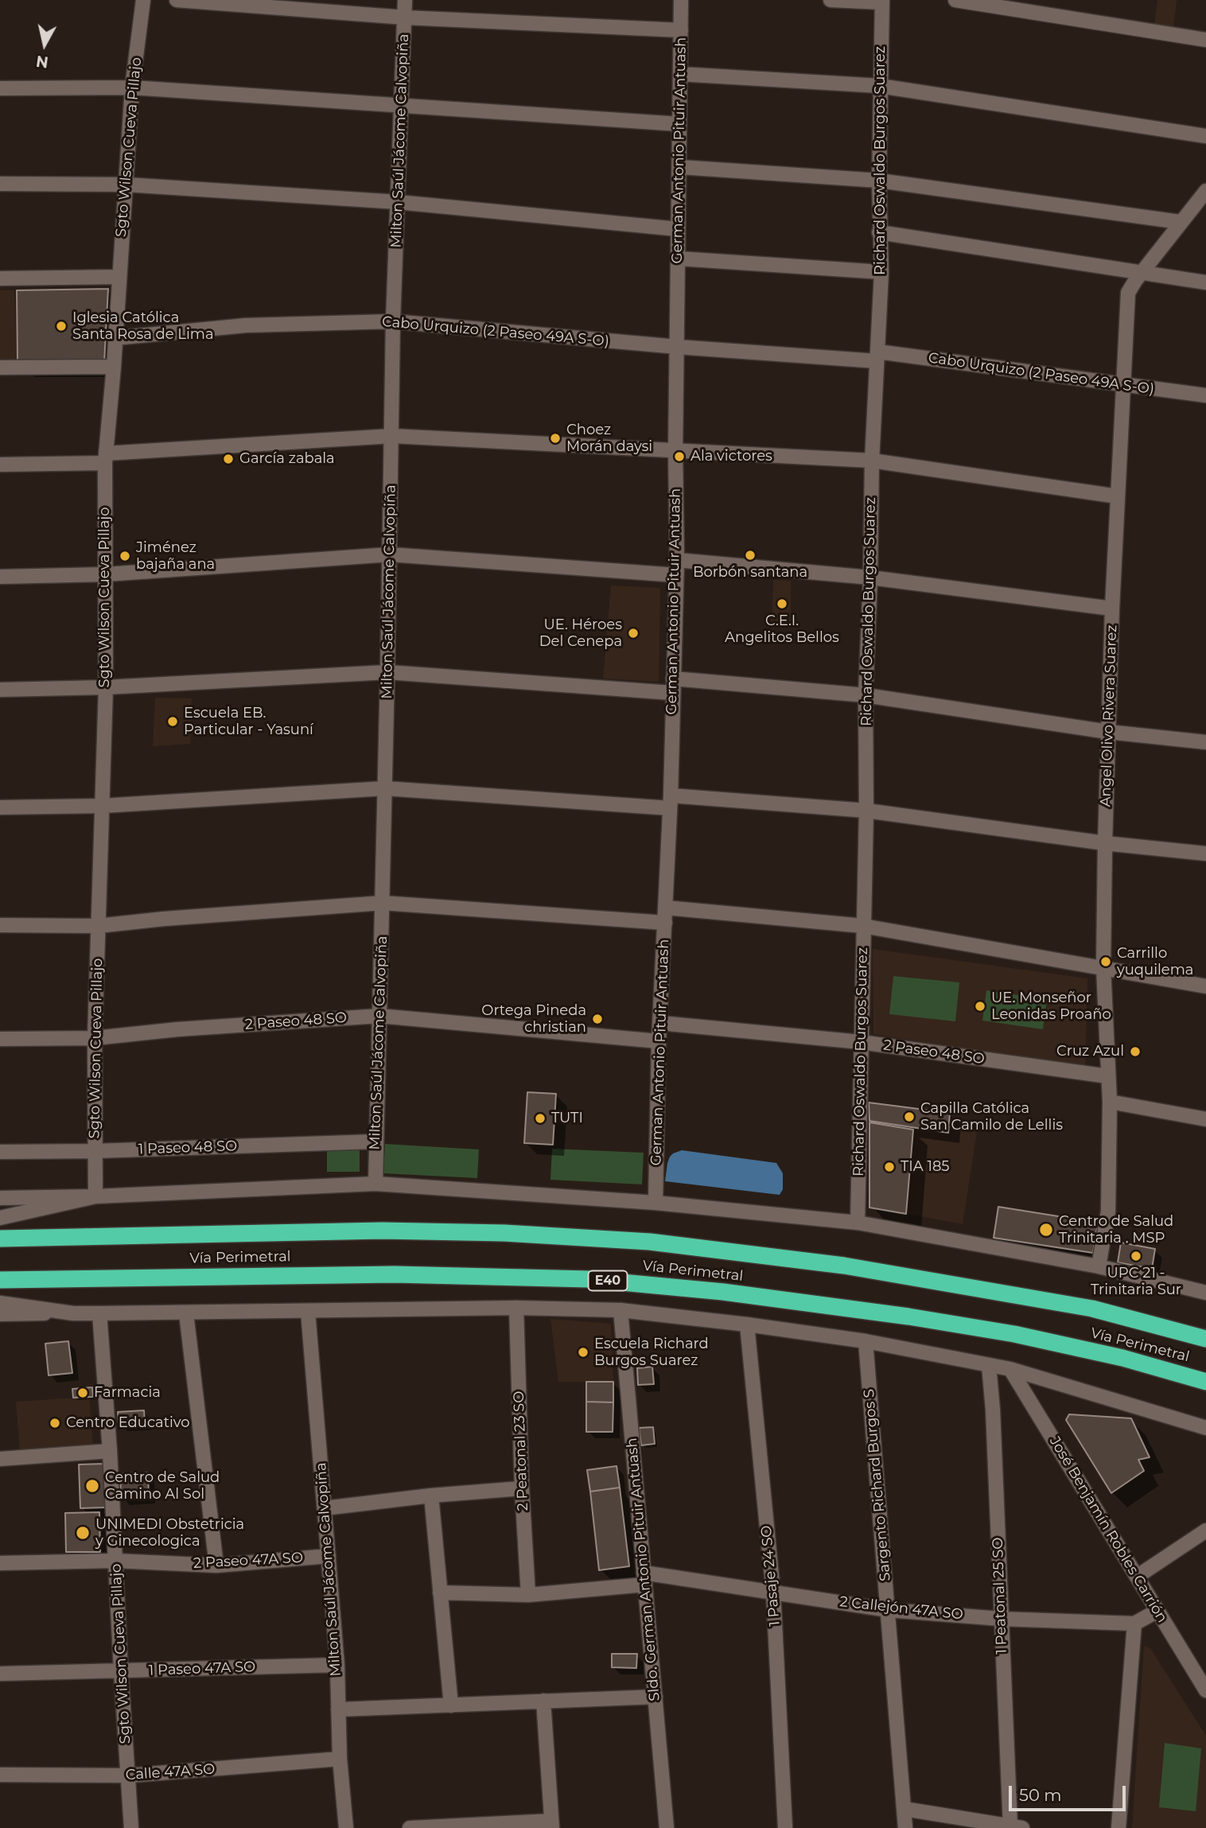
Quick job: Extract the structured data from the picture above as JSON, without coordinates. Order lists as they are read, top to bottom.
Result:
{
  "streets": {
    "highway": ["Vía Perimetral", "E40"],
    "street": [
      "Milton Saúl Jácome Calvopiña",
      "Sgto Wilson Cueva Pillajo",
      "German Antonio Pituir Antuash",
      "Richard Oswaldo Burgos Suarez",
      "Cabo Urquizo (2 Paseo 49A S-O)",
      "Angel Olivo Rivera Suarez",
      "2 Paseo 48 SO",
      "1 Paseo 48 SO",
      "2 Peatonal 23 SO",
      "Sargento Richard Burgos S",
      "José Benjamín Robles Carrión",
      "2 Paseo 47A SO",
      "Sldo. German Antonio Pituir Antuash",
      "1 Pasaje 24 SO",
      "1 Peatonal 25 SO",
      "2 Callejón 47A SO",
      "1 Paseo 47A SO",
      "Calle 47A SO"
    ]
  },
  "crossings": [
    ["Milton Saúl Jácome Calvopiña", "Cabo Urquizo (2 Paseo 49A S-O)"],
    ["Milton Saúl Jácome Calvopiña", "2 Paseo 48 SO"],
    ["Milton Saúl Jácome Calvopiña", "1 Paseo 48 SO"],
    ["Milton Saúl Jácome Calvopiña", "E40"],
    ["Milton Saúl Jácome Calvopiña", "2 Paseo 47A SO"],
    ["Milton Saúl Jácome Calvopiña", "1 Paseo 47A SO"],
    ["Milton Saúl Jácome Calvopiña", "Calle 47A SO"],
    ["Sgto Wilson Cueva Pillajo", "Cabo Urquizo (2 Paseo 49A S-O)"],
    ["Sgto Wilson Cueva Pillajo", "2 Paseo 48 SO"],
    ["Sgto Wilson Cueva Pillajo", "1 Paseo 48 SO"],
    ["Sgto Wilson Cueva Pillajo", "E40"],
    ["Sgto Wilson Cueva Pillajo", "2 Paseo 47A SO"],
    ["Sgto Wilson Cueva Pillajo", "1 Paseo 47A SO"],
    ["Sgto Wilson Cueva Pillajo", "Calle 47A SO"],
    ["German Antonio Pituir Antuash", "Cabo Urquizo (2 Paseo 49A S-O)"],
    ["German Antonio Pituir Antuash", "2 Paseo 48 SO"],
    ["Richard Oswaldo Burgos Suarez", "Cabo Urquizo (2 Paseo 49A S-O)"],
    ["Richard Oswaldo Burgos Suarez", "2 Paseo 48 SO"],
    ["Cabo Urquizo (2 Paseo 49A S-O)", "Angel Olivo Rivera Suarez"],
    ["Angel Olivo Rivera Suarez", "2 Paseo 48 SO"],
    ["E40", "2 Peatonal 23 SO"],
    ["E40", "Sargento Richard Burgos S"],
    ["E40", "José Benjamín Robles Carrión"],
    ["E40", "Sldo. German Antonio Pituir Antuash"],
    ["E40", "1 Pasaje 24 SO"],
    ["E40", "1 Peatonal 25 SO"],
    ["Sargento Richard Burgos S", "2 Callejón 47A SO"],
    ["Sldo. German Antonio Pituir Antuash", "2 Callejón 47A SO"],
    ["1 Pasaje 24 SO", "2 Callejón 47A SO"],
    ["1 Peatonal 25 SO", "2 Callejón 47A SO"]
  ],
  "places": [
    "Iglesia Católica Santa Rosa de Lima",
    "Choez Morán daysi",
    "Ala victores",
    "García zabala",
    "Borbón santana",
    "Jiménez bajaña ana",
    "C.E.I. Angelitos Bellos",
    "UE. Héroes Del Cenepa",
    "Escuela EB. Particular - Yasuní",
    "Carrillo yuquilema",
    "UE. Monseñor Leonidas Proaño",
    "Ortega Pineda christian",
    "Cruz Azul",
    "Capilla Católica San Camilo de Lellis",
    "TUTI",
    "TIA 185",
    "Centro de Salud Trinitaria . MSP",
    "UPC 21 - Trinitaria Sur",
    "Escuela Richard Burgos Suarez",
    "Farmacia",
    "Centro Educativo",
    "Centro de Salud Camino Al Sol",
    "UNIMEDI Obstetricia y Ginecologica"
  ],
  "scale_bar": "50 m",
  "north": "bottom"
}
